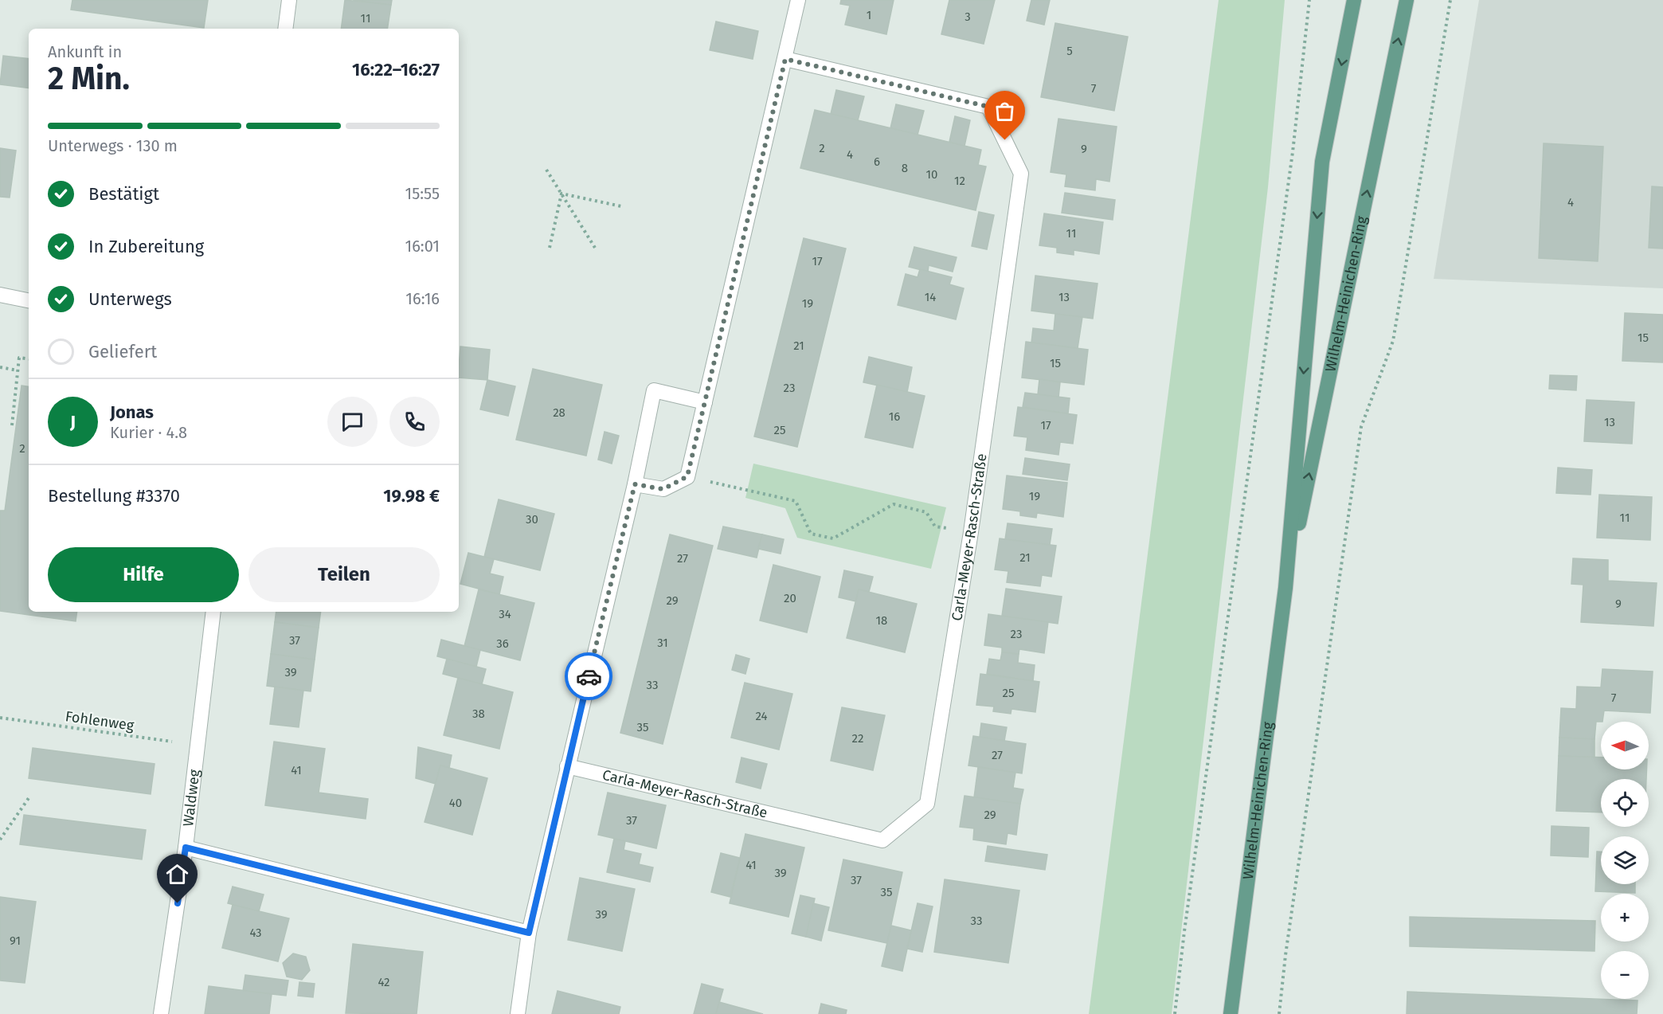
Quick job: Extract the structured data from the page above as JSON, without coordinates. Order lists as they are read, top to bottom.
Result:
{
  "streets": {
    "main road": ["Wilhelm-Heinichen-Ring"],
    "street": ["Carla-Meyer-Rasch-Straße", "Waldweg"],
    "path": ["Fohlenweg"]
  },
  "crossings": [
    ["Fohlenweg", "Waldweg"]
  ],
  "house_numbers": [
    "1",
    "3",
    "11",
    "5",
    "7",
    "2",
    "9",
    "4",
    "6",
    "8",
    "10",
    "12",
    "4",
    "11",
    "17",
    "14",
    "13",
    "19",
    "15",
    "21",
    "15",
    "23",
    "28",
    "16",
    "13",
    "17",
    "25",
    "2",
    "19",
    "11",
    "30",
    "21",
    "27",
    "20",
    "29",
    "9",
    "34",
    "18",
    "23",
    "37",
    "31",
    "36",
    "39",
    "33",
    "25",
    "7",
    "38",
    "24",
    "35",
    "22",
    "27",
    "41",
    "40",
    "29",
    "37",
    "41",
    "39",
    "37",
    "35",
    "39",
    "33",
    "43",
    "91",
    "42"
  ],
  "north": "left",
  "page": {
    "heading": ["2 Min.", "Ankunft in", "16:22–16:27"],
    "panel": [
      "Jonas",
      "Kurier · 4.8",
      "Bestellung #3370",
      "19.98 €"
    ],
    "bar": "Unterwegs · 130 m",
    "list": [
      ["Bestätigt", "15:55"],
      ["In Zubereitung", "16:01"],
      ["Unterwegs", "16:16"],
      "Geliefert"
    ],
    "round": "J",
    "buttons": ["Hilfe", "Teilen"],
    "map_buttons": ["+", "−"]
  }
}
